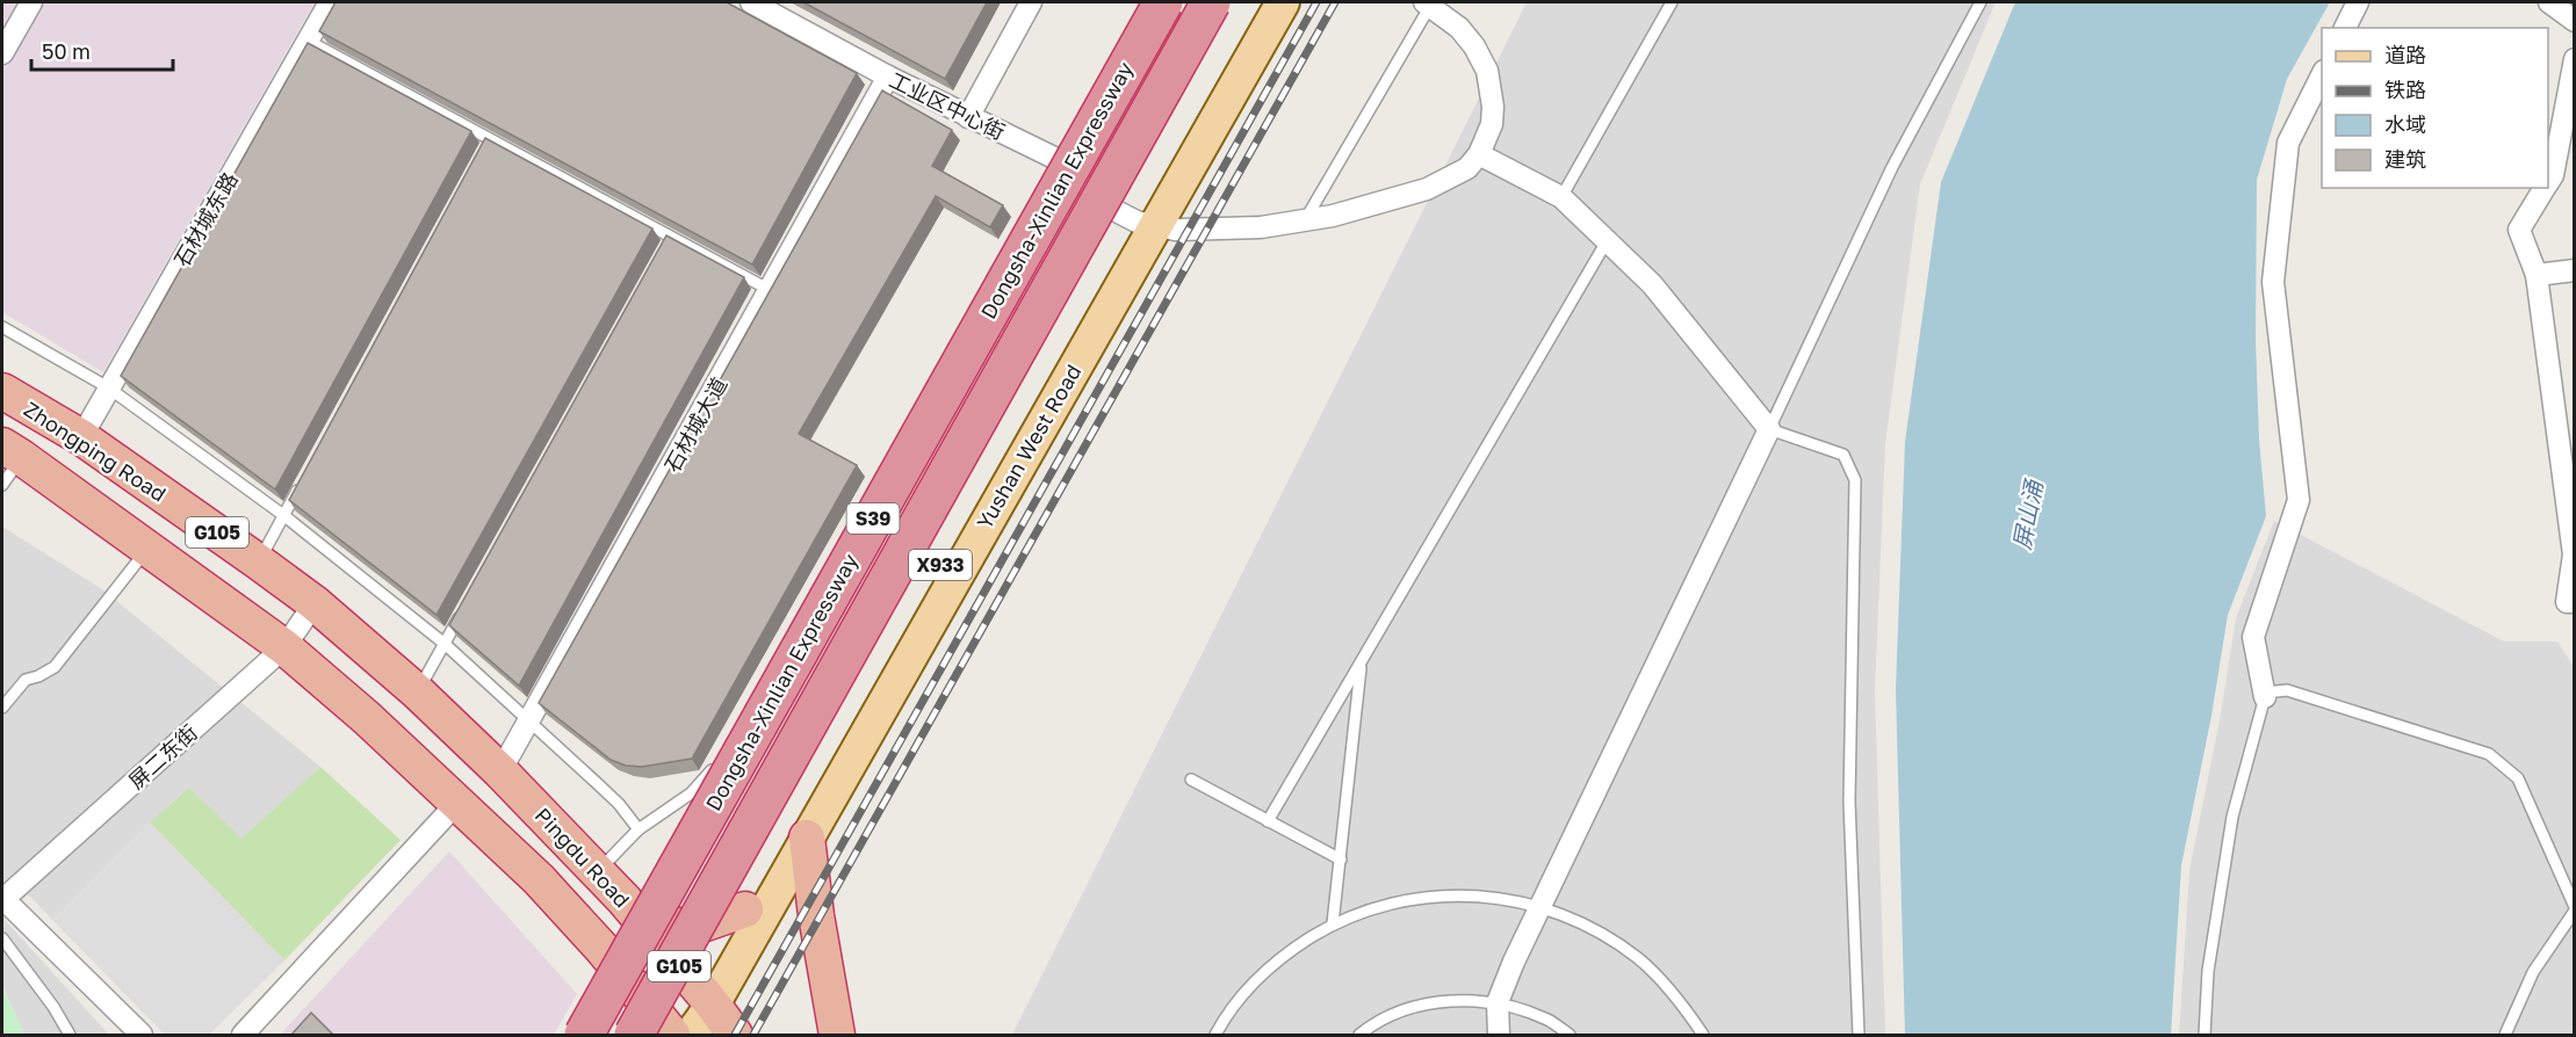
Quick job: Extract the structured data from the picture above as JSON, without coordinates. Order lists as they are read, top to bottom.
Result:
{
  "streets": {
    "highway": [
      "Dongsha-Xinlian Expressway",
      "Zhongping Road",
      "S39",
      "G105",
      "Pingdu Road"
    ],
    "main road": ["Yushan West Road", "X933"],
    "street": [
      "工业区中心街",
      "石材城东路",
      "石材城大道",
      "屏二东街"
    ]
  },
  "crossings": [
    ["工业区中心街", "石材城大道"],
    ["工业区中心街", "Yushan West Road"],
    ["石材城东路", "Zhongping Road"],
    ["石材城大道", "Pingdu Road"],
    ["Yushan West Road", "Pingdu Road"],
    ["Zhongping Road", "屏二东街"],
    ["Zhongping Road", "Pingdu Road"],
    ["G105", "屏二东街"]
  ],
  "water": ["屏山涌"],
  "legend": [
    "道路",
    "铁路",
    "水域",
    "建筑"
  ],
  "scale_bar": "50 m"
}
